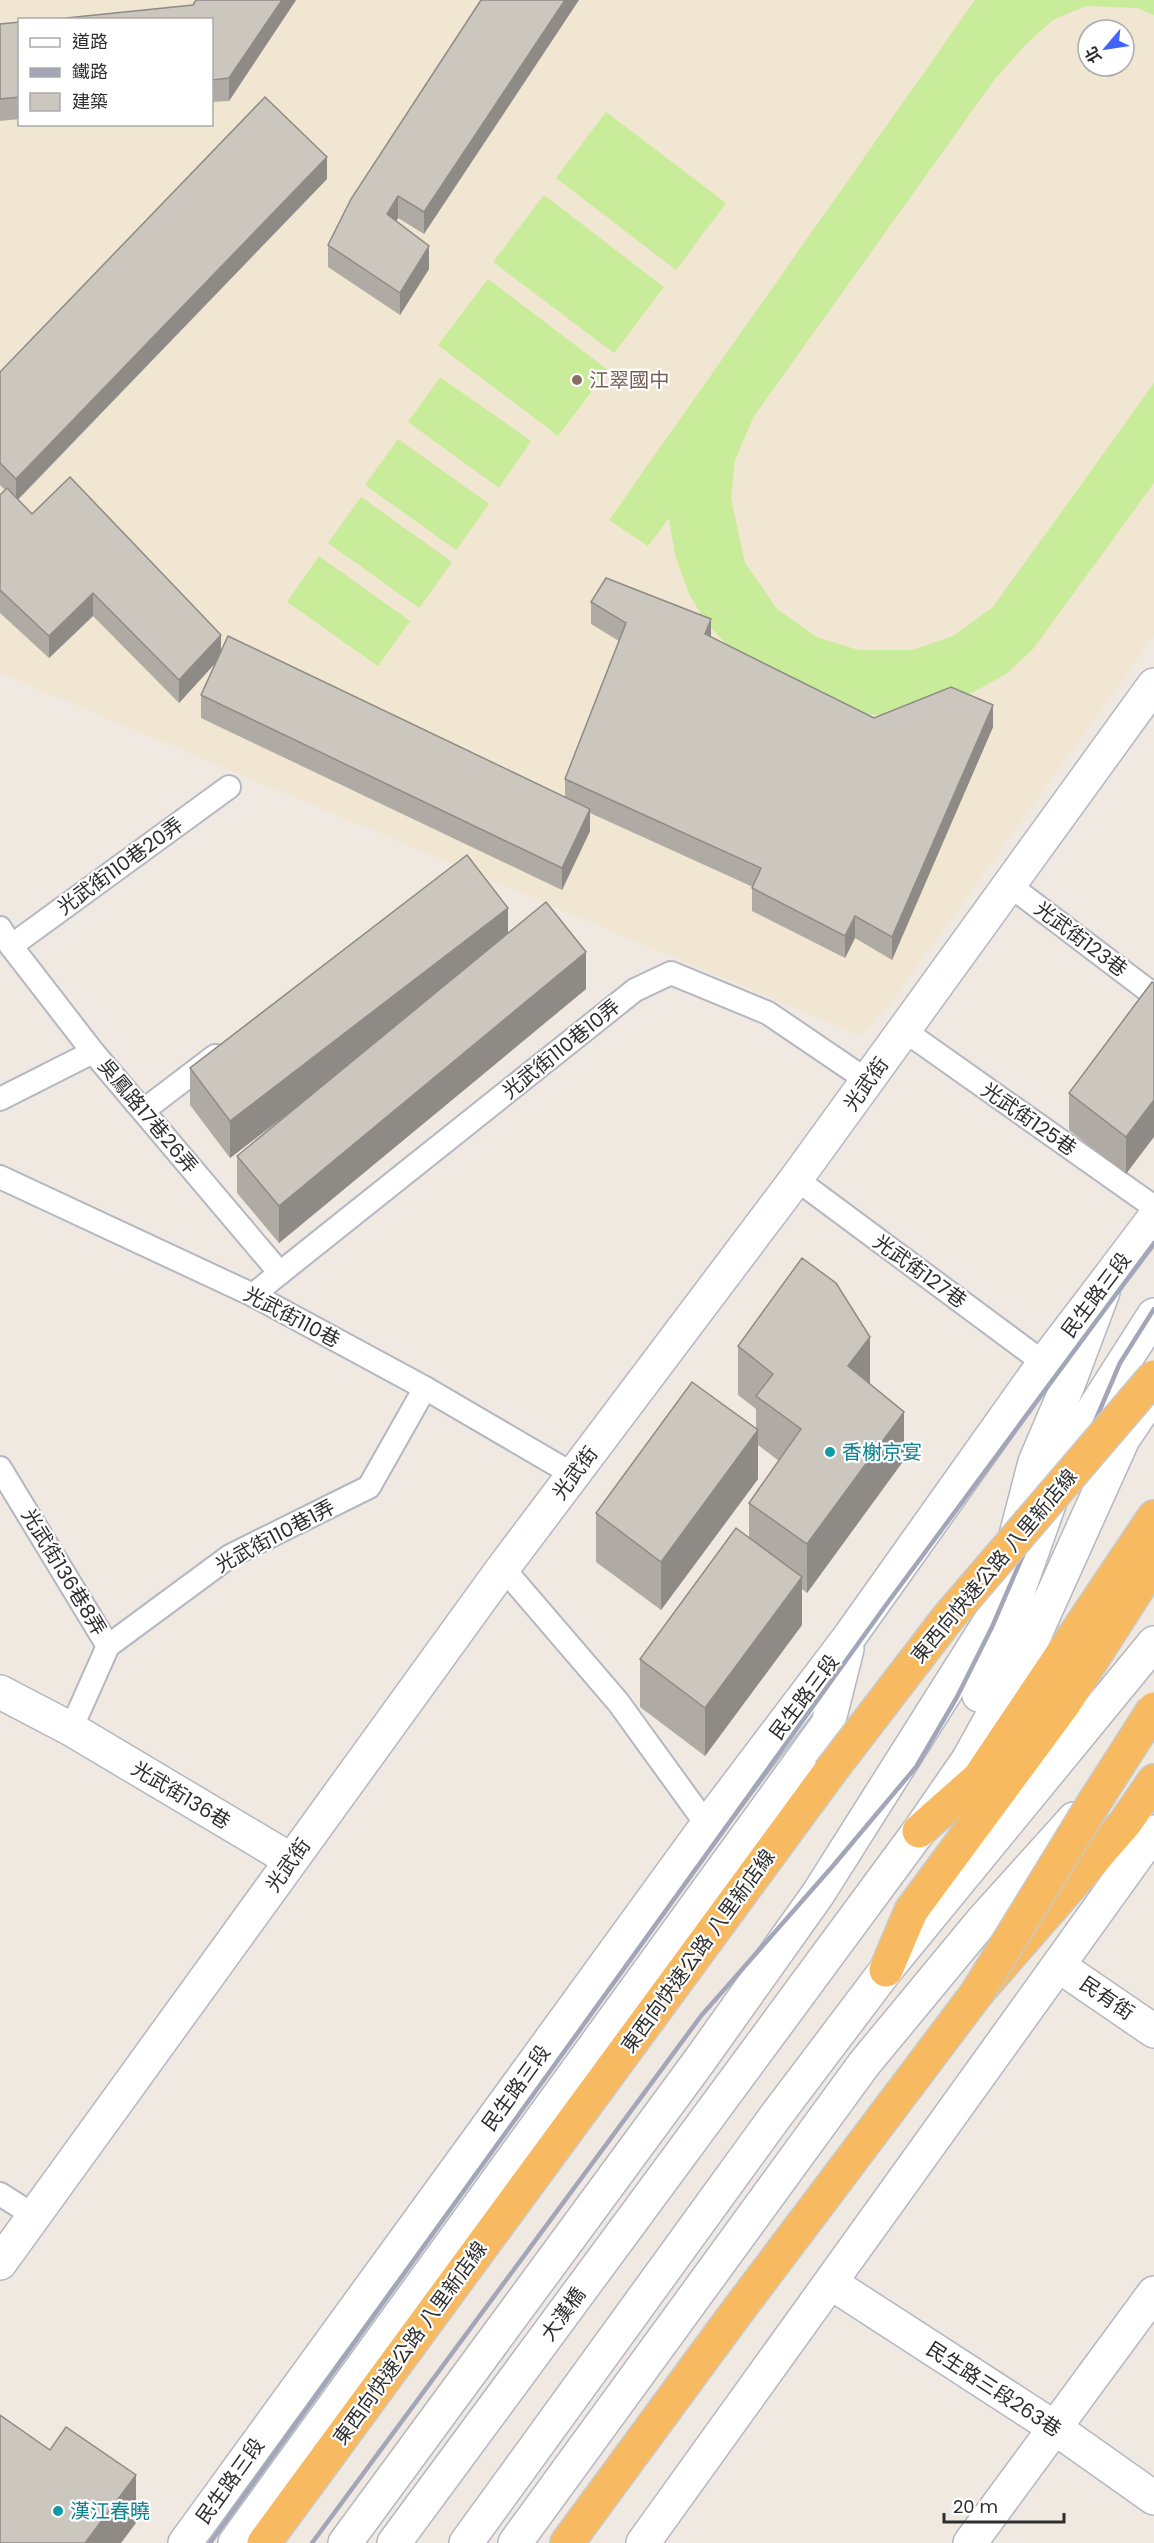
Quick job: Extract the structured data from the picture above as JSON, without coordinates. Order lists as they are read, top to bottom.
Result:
{
  "streets": {
    "highway": ["東西向快速公路 八里新店線"],
    "street": [
      "光武街",
      "民生路三段",
      "光武街136巷",
      "民有街",
      "大漢橋",
      "民生路三段263巷"
    ],
    "lane": [
      "光武街110巷20弄",
      "光武街123巷",
      "光武街110巷10弄",
      "吳鳳路17巷26弄",
      "光武街125巷",
      "光武街127巷",
      "光武街110巷",
      "光武街110巷1弄",
      "光武街136巷8弄"
    ]
  },
  "crossings": [
    ["光武街110巷20弄", "吳鳳路17巷26弄"],
    ["光武街123巷", "光武街"],
    ["光武街110巷10弄", "光武街"],
    ["光武街110巷10弄", "吳鳳路17巷26弄"],
    ["光武街", "光武街125巷"],
    ["光武街", "光武街127巷"],
    ["光武街", "光武街110巷"],
    ["光武街", "光武街136巷"],
    ["光武街127巷", "民生路三段"],
    ["光武街110巷", "光武街110巷1弄"],
    ["光武街110巷1弄", "光武街136巷8弄"],
    ["光武街110巷1弄", "光武街136巷"]
  ],
  "places": ["江翠國中", "香榭京宴", "漢江春曉"],
  "legend": ["道路", "鐵路", "建築"],
  "scale_bar": "20 m",
  "north": "bottom left"
}
